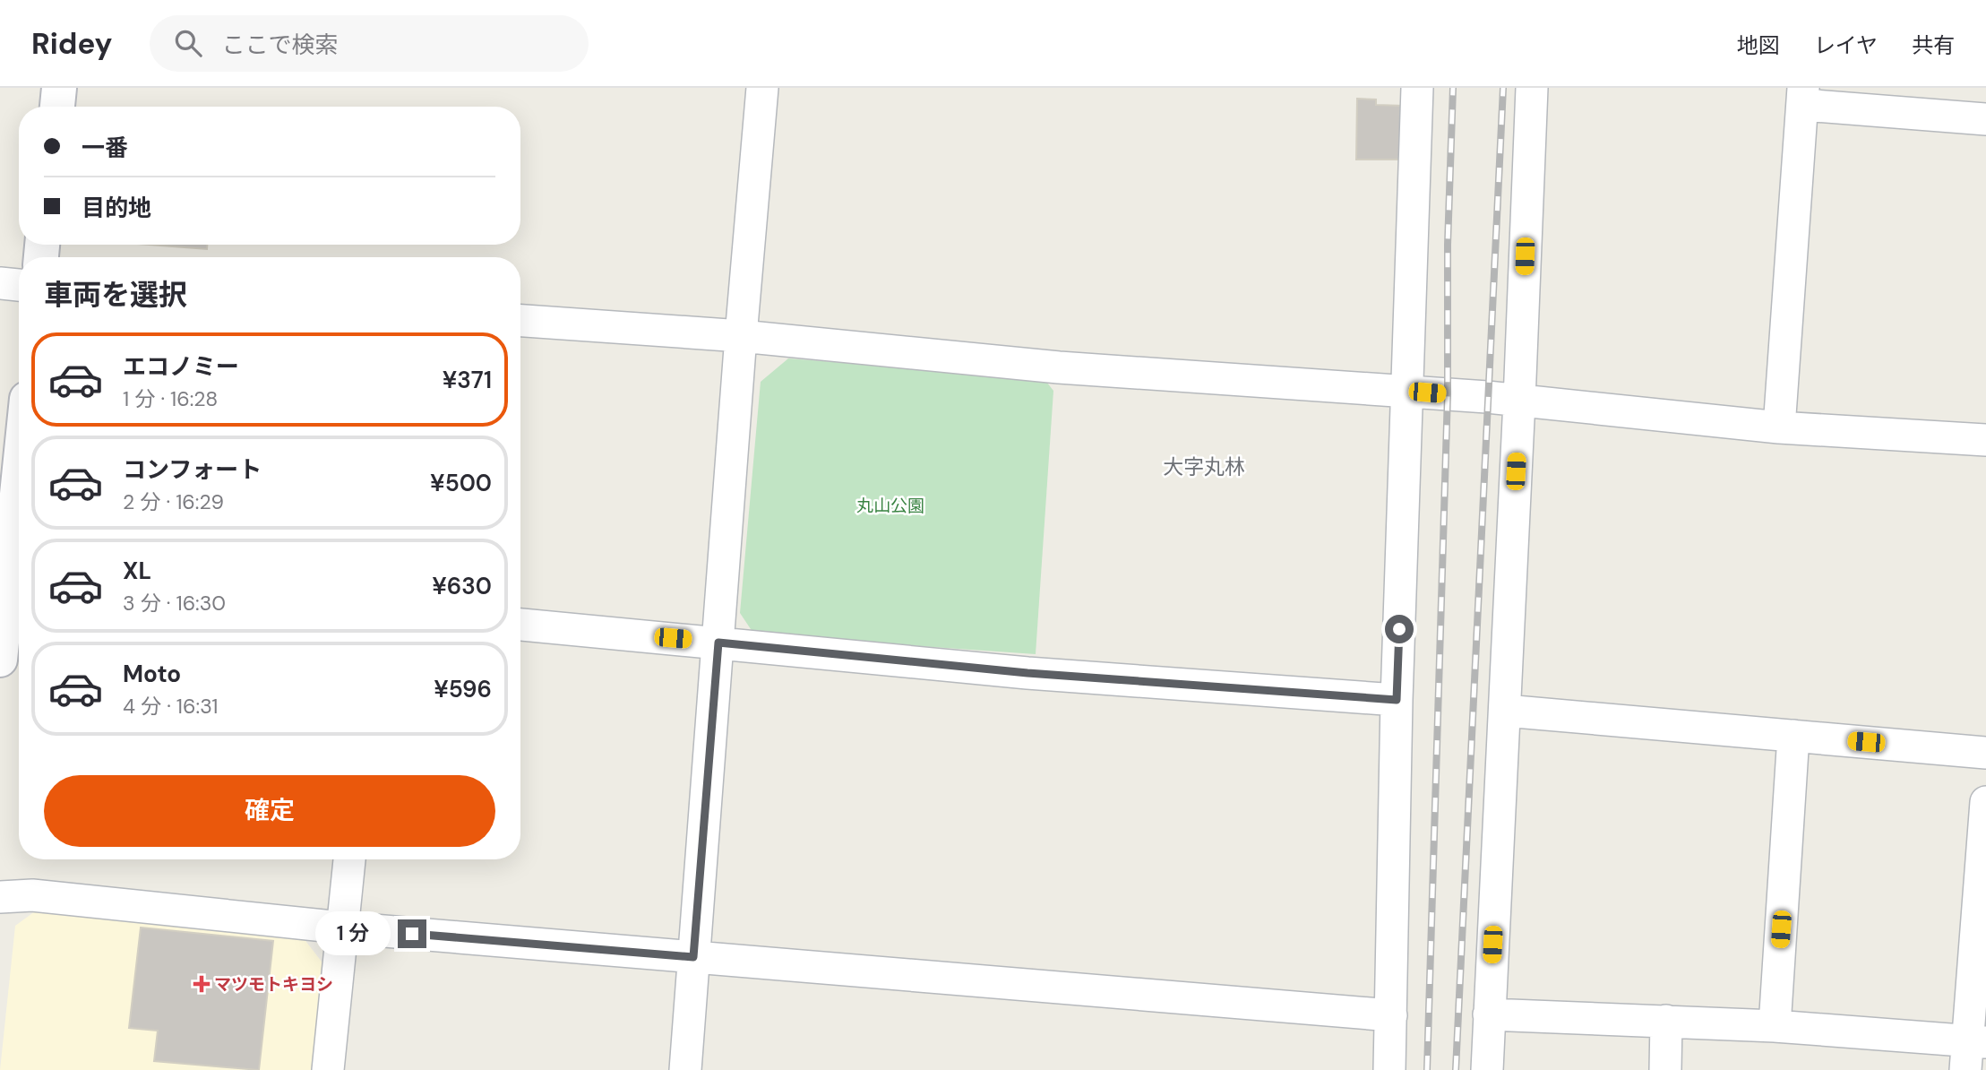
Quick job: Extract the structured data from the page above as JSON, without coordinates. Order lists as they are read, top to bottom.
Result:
{
  "districts": ["大字丸林"],
  "parks": ["丸山公園"],
  "places": {
    "health": ["マツモトキヨシ"]
  },
  "page": {
    "header": "Ridey",
    "search": "ここで検索",
    "nav": ["地図", "レイヤ", "共有"],
    "banner": ["一番", "目的地"],
    "heading": "車両を選択",
    "list": [
      {
        "name": "エコノミー",
        "note": "1 分 · 16:28",
        "value": "¥371"
      },
      {
        "name": "コンフォート",
        "note": "2 分 · 16:29",
        "value": "¥500"
      },
      {
        "name": "XL",
        "note": "3 分 · 16:30",
        "value": "¥630"
      },
      {
        "name": "Moto",
        "note": "4 分 · 16:31",
        "value": "¥596"
      }
    ],
    "buttons": "確定",
    "bubble": "1 分"
  }
}
